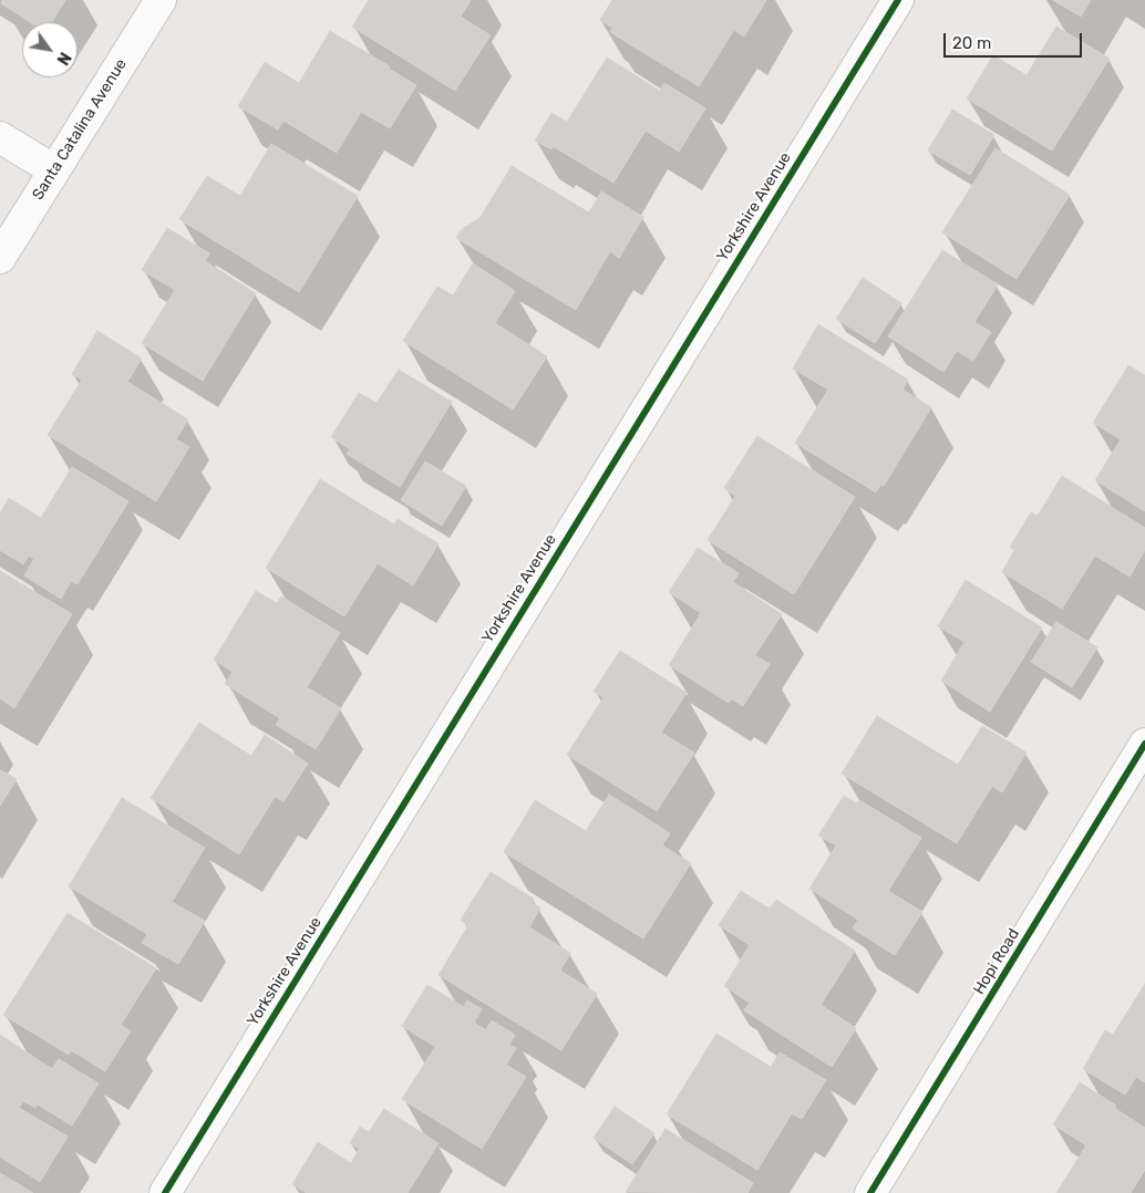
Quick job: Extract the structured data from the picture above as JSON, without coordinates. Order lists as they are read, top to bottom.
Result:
{
  "streets": {
    "street": ["Santa Catalina Avenue", "Yorkshire Avenue", "Hopi Road"]
  },
  "scale_bar": "20 m",
  "north": "bottom right"
}
